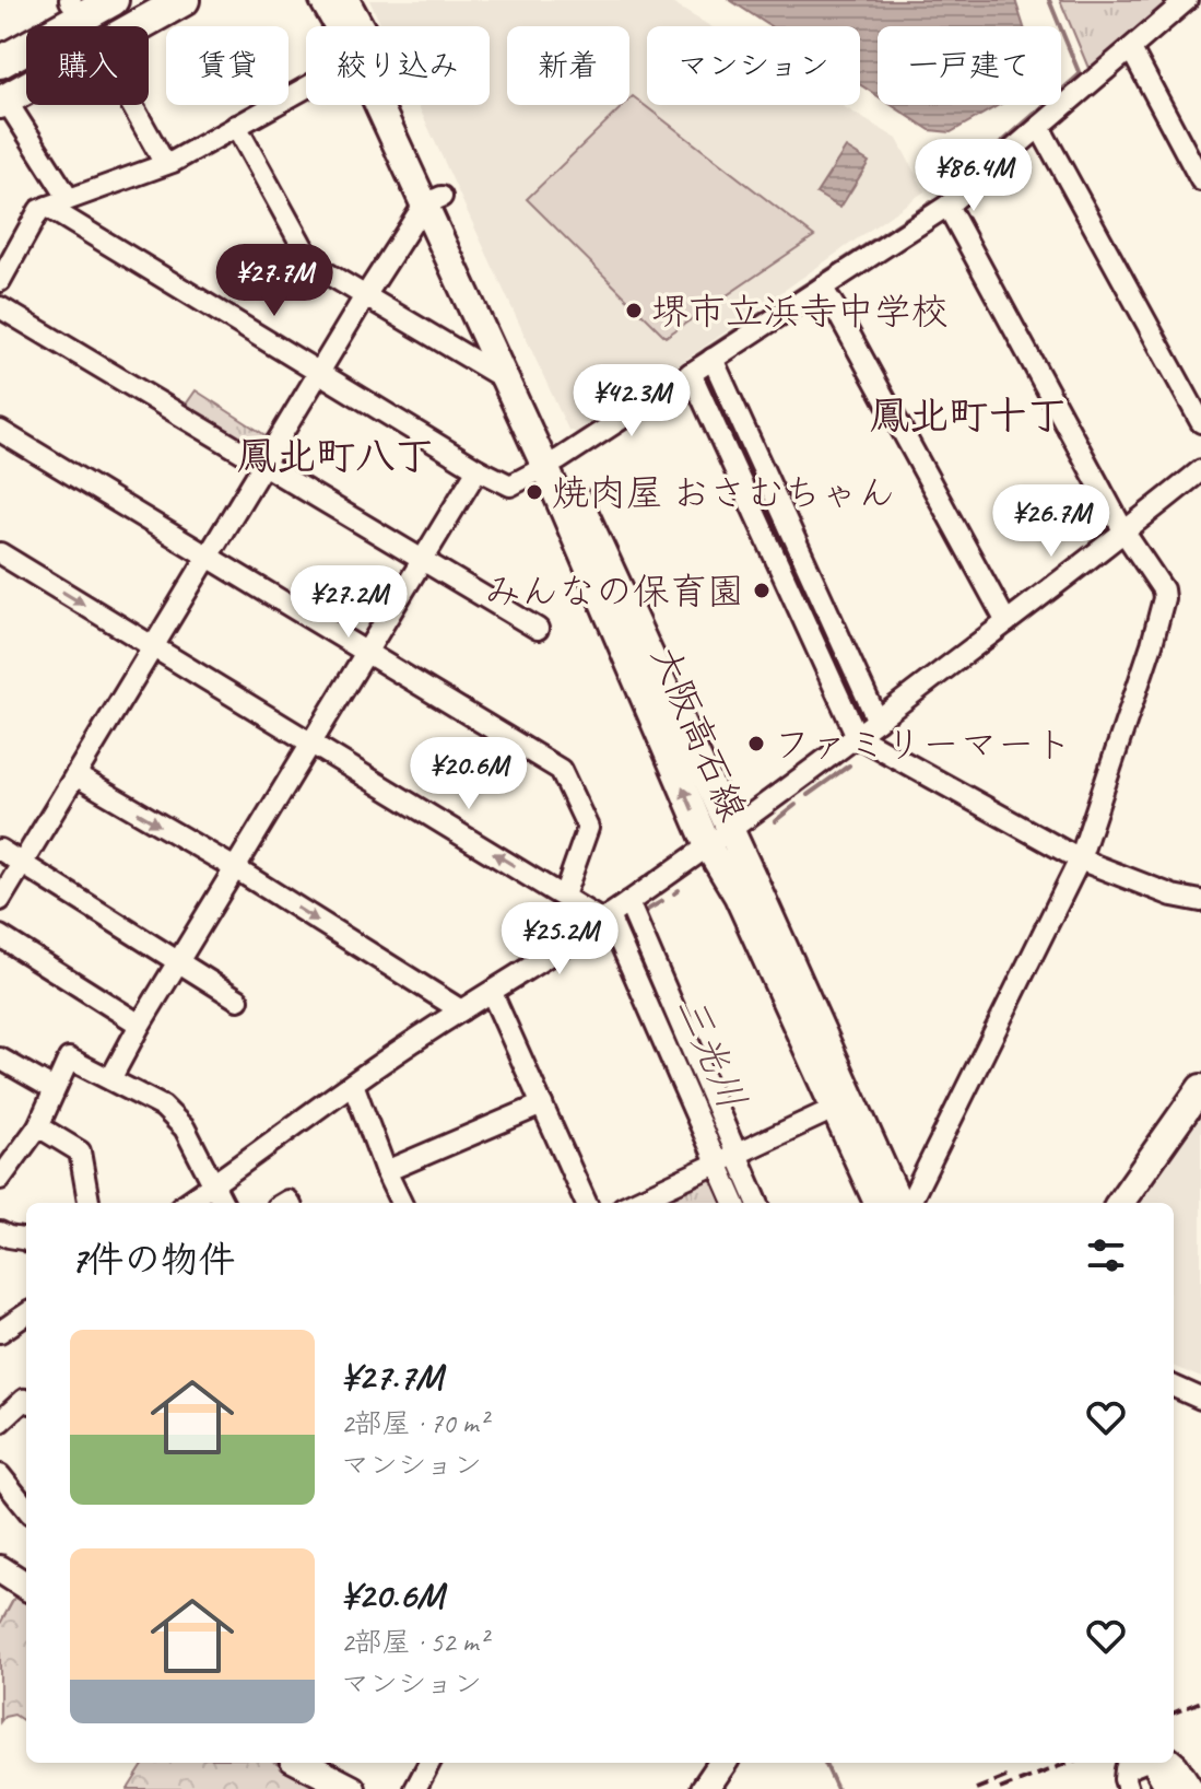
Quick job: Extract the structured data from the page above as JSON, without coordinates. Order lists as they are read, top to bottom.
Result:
{
  "streets": {
    "main road": ["大阪高石線"]
  },
  "districts": ["鳳北町十丁", "鳳北町八丁"],
  "water": ["三光川"],
  "places": [
    "堺市立浜寺中学校",
    "焼肉屋 おさむちゃん",
    "みんなの保育園",
    "ファミリーマート"
  ],
  "page": {
    "chip": [
      "購入",
      "賃貸",
      "絞り込み",
      "新着",
      "マンション",
      "一戸建て"
    ],
    "price": [
      "¥86.4M",
      "¥27.7M",
      "¥42.3M",
      "¥26.7M",
      "¥27.2M",
      "¥20.6M",
      "¥25.2M"
    ],
    "heading": "7件の物件",
    "list": [
      {
        "name": "¥27.7M",
        "note": "2部屋 · 70 m² · マンション"
      },
      {
        "name": "¥20.6M",
        "note": "2部屋 · 52 m² · マンション"
      }
    ]
  }
}
